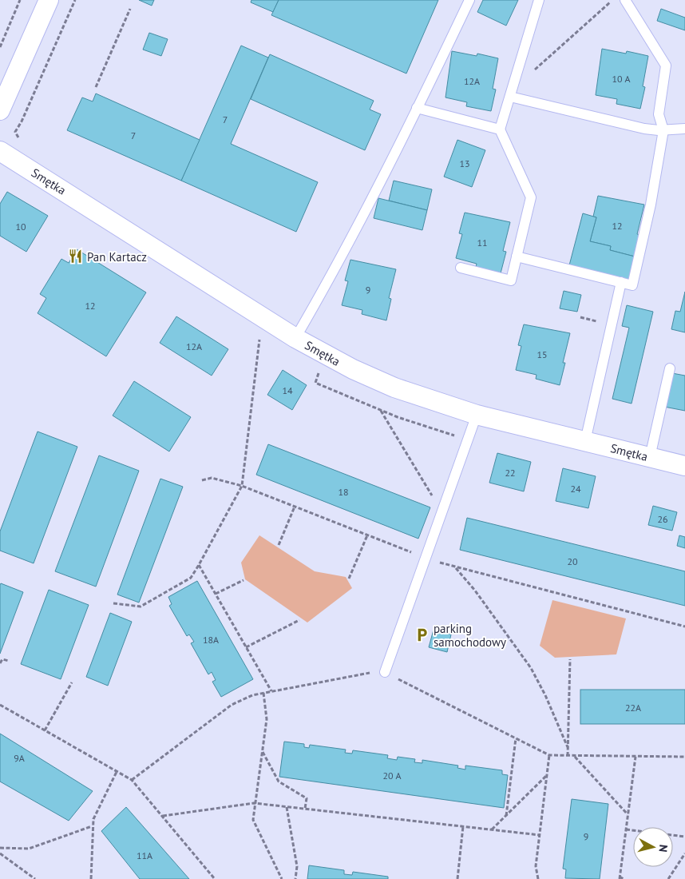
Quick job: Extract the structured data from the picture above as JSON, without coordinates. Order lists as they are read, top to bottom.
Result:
{
  "streets": {
    "street": ["Smętka"]
  },
  "places": {
    "restaurant": ["Pan Kartacz"],
    "parking": ["parking samochodowy"]
  },
  "house_numbers": [
    "10 A",
    "12A",
    "7",
    "7",
    "13",
    "12",
    "10",
    "11",
    "9",
    "12",
    "12A",
    "15",
    "14",
    "22",
    "24",
    "18",
    "26",
    "20",
    "18A",
    "22A",
    "9A",
    "20 A",
    "9",
    "11A"
  ],
  "north": "right"
}
